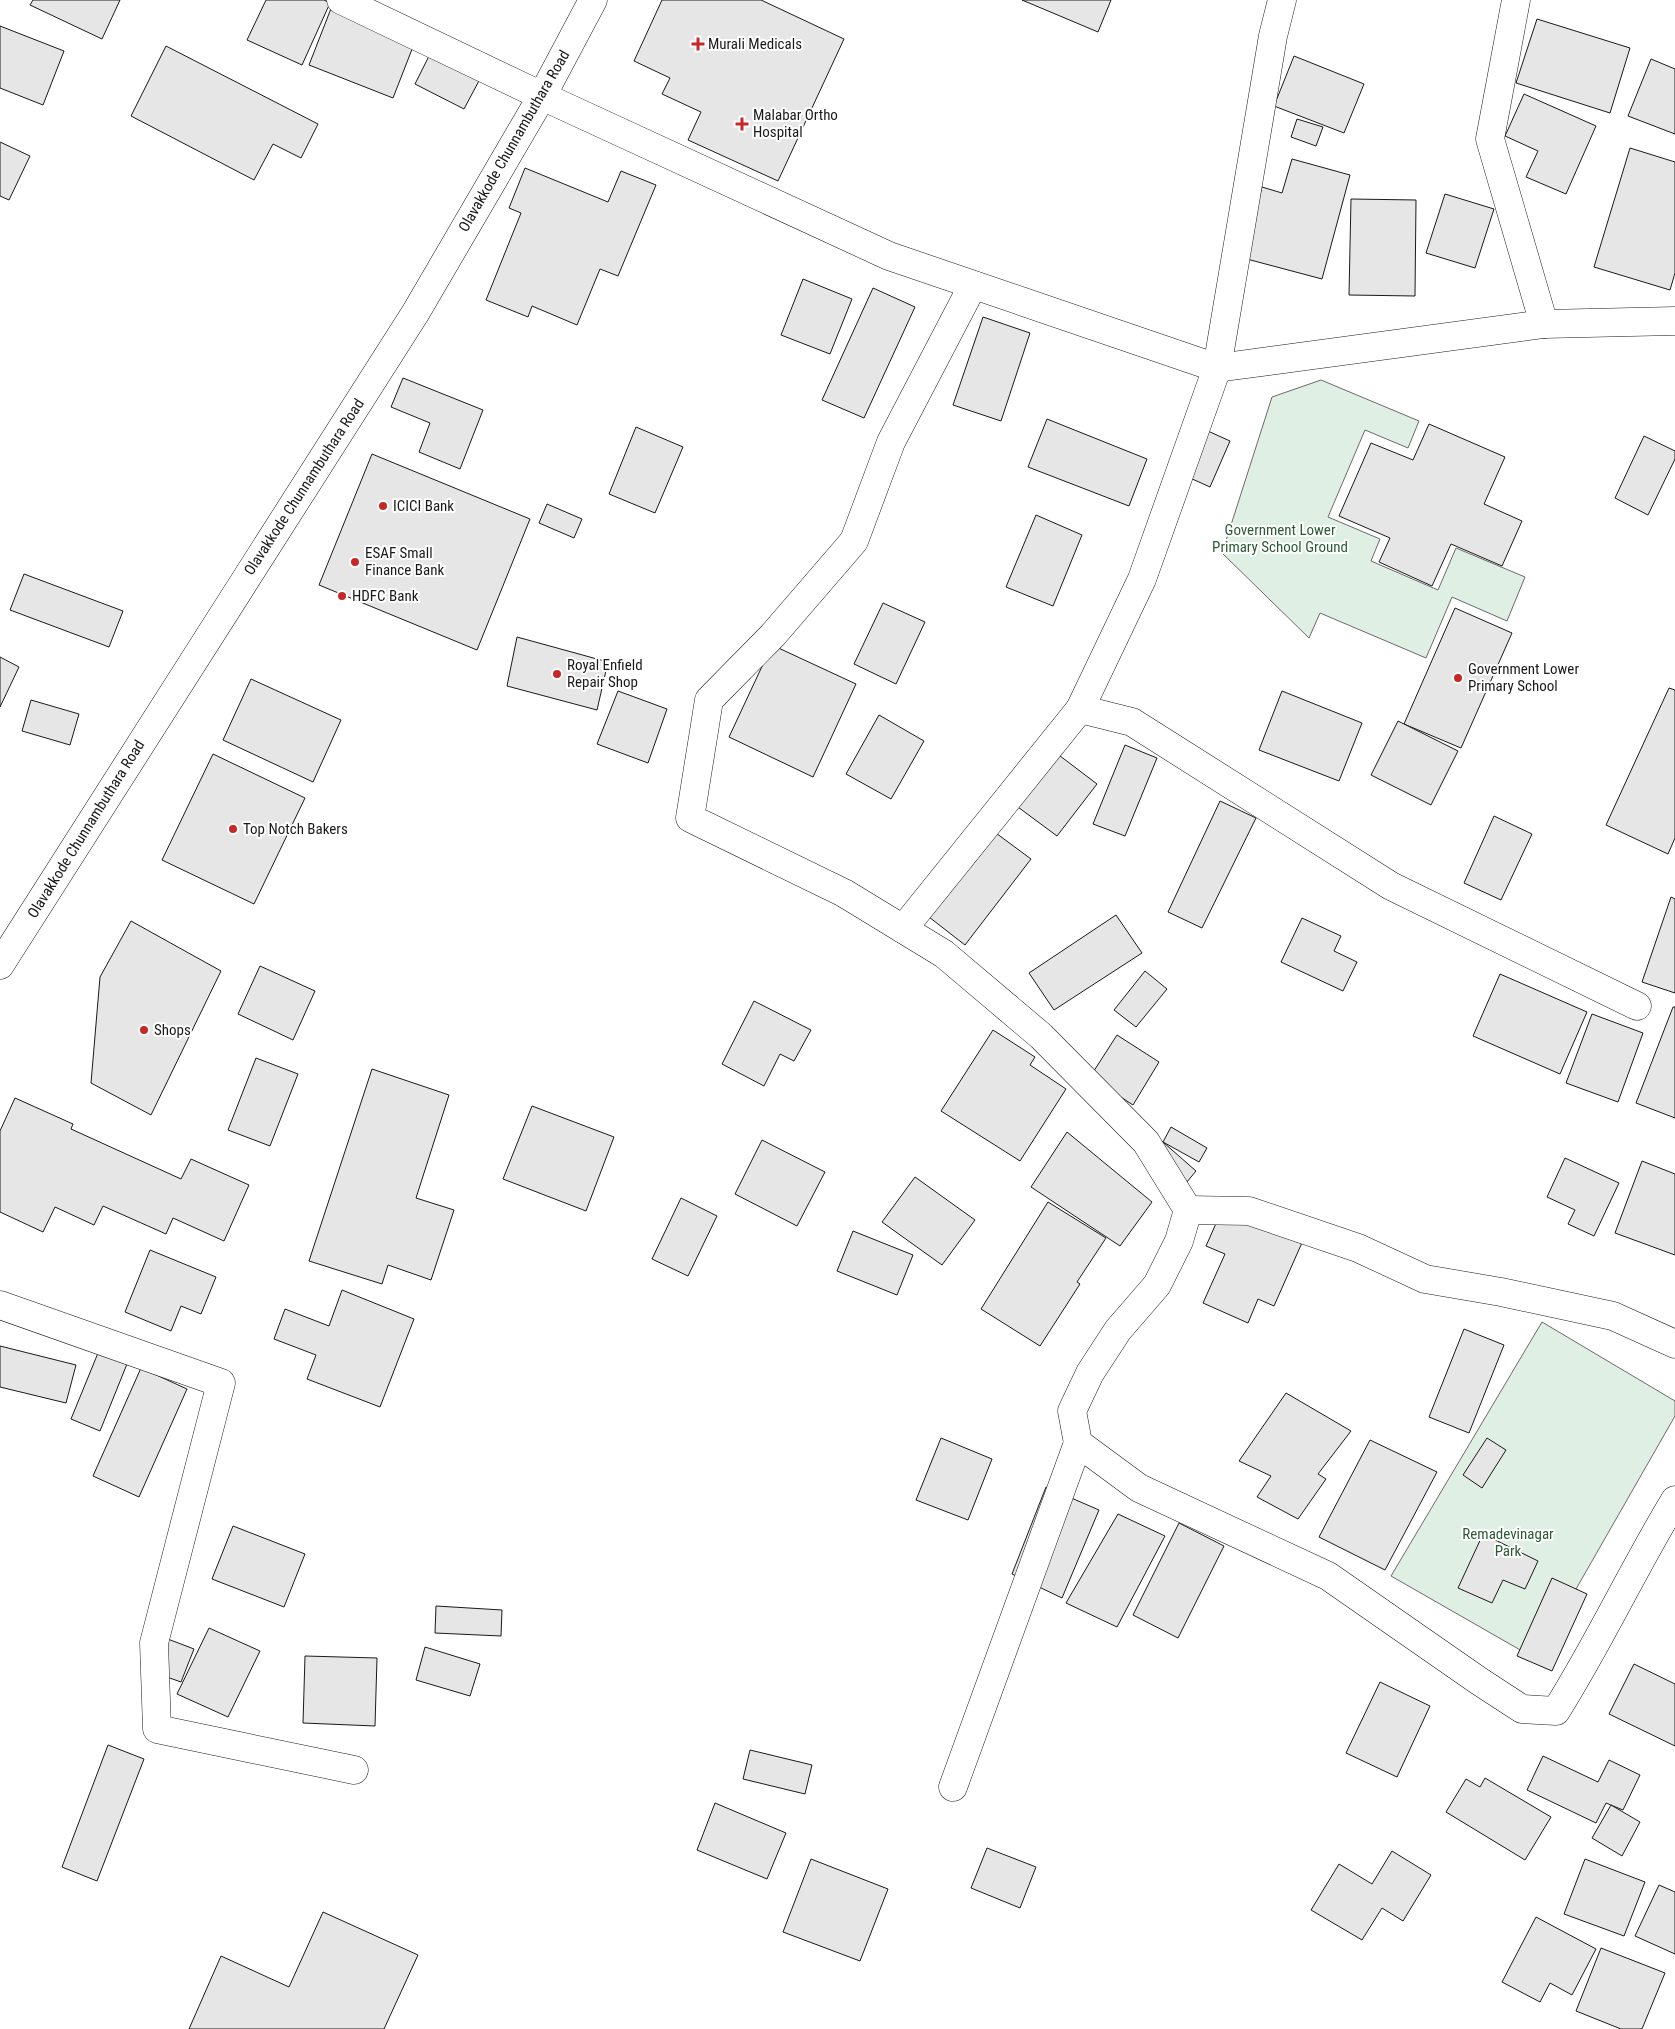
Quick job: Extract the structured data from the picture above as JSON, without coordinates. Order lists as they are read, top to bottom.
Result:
{
  "streets": {
    "street": ["Olavakkode Chunnambuthara Road"]
  },
  "parks": ["Government Lower Primary School Ground", "Remadevinagar Park"],
  "places": {
    "health": ["Murali Medicals", "Malabar Ortho Hospital"],
    "other": [
      "ICICI Bank",
      "ESAF Small Finance Bank",
      "HDFC Bank",
      "Royal Enfield Repair Shop",
      "Government Lower Primary School",
      "Top Notch Bakers",
      "Shops"
    ]
  }
}
